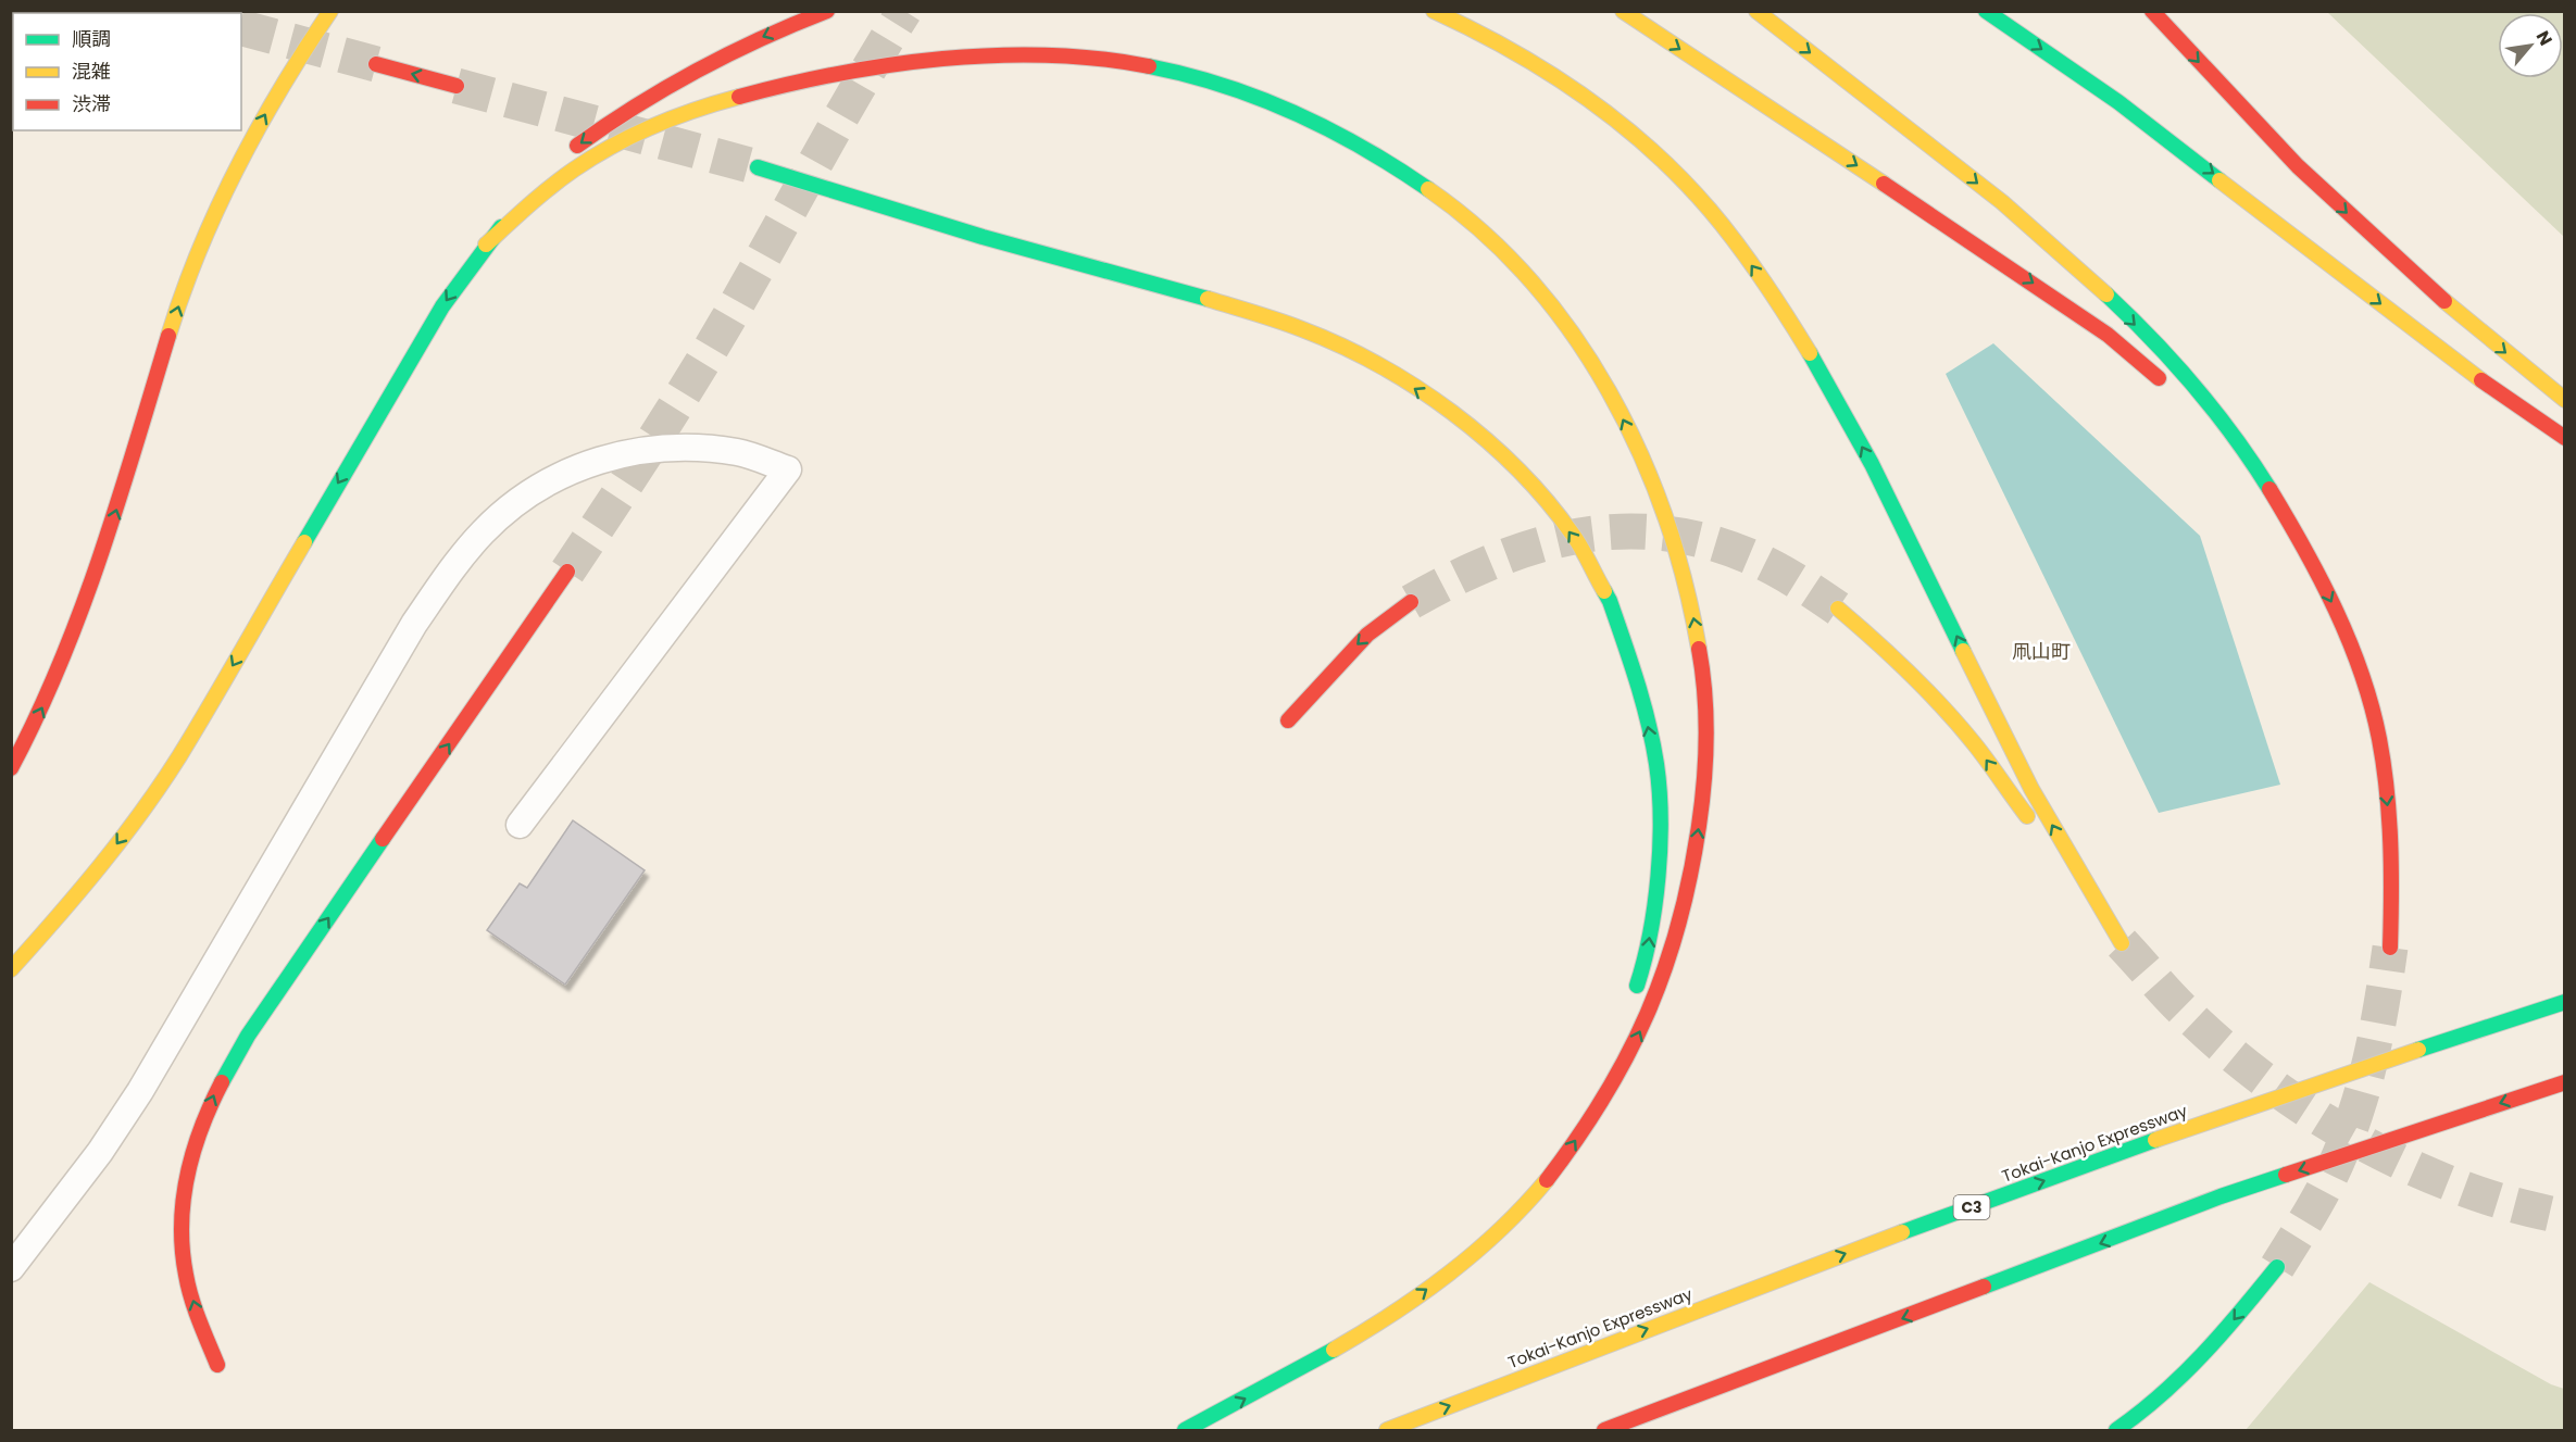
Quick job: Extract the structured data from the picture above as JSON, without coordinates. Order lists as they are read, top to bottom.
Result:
{
  "streets": {
    "highway": ["Tokai-Kanjo Expressway", "C3"]
  },
  "districts": ["凧山町"],
  "legend": ["順調", "混雑", "渋滞"],
  "north": "top right"
}
